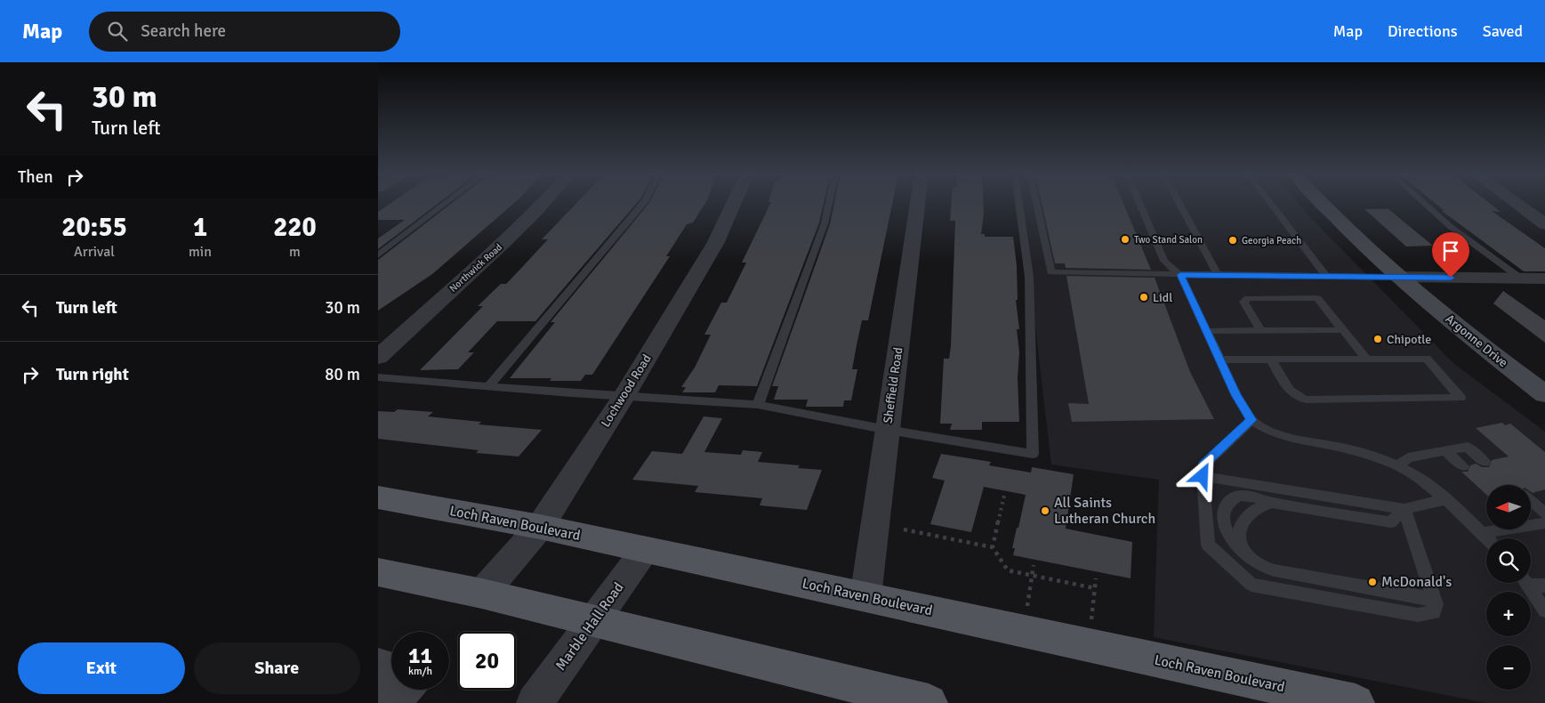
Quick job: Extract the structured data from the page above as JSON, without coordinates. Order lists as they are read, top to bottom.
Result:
{
  "streets": {
    "main road": ["Argonne Drive", "Loch Raven Boulevard"],
    "street": [
      "Northwick Road",
      "Sheffield Road",
      "Lochwood Road",
      "Marble Hall Road"
    ]
  },
  "crossings": [
    ["Sheffield Road", "Loch Raven Boulevard"],
    ["Lochwood Road", "Loch Raven Boulevard"],
    ["Loch Raven Boulevard", "Marble Hall Road"]
  ],
  "places": [
    "Two Stand Salon",
    "Georgia Peach",
    "Lidl",
    "Chipotle",
    "All Saints Lutheran Church",
    "McDonald's"
  ],
  "north": "left",
  "page": {
    "header": "Map",
    "search": "Search here",
    "nav": ["Map", "Directions", "Saved"],
    "turn": ["30 m", "Turn left"],
    "then": "Then",
    "eta": [
      "20:55",
      "Arrival",
      "1",
      "min",
      "220",
      "m"
    ],
    "list": [
      {
        "name": "Turn left",
        "value": "30 m"
      },
      {
        "name": "Turn right",
        "value": "80 m"
      }
    ],
    "map_buttons": ["+", "−"],
    "speed": "11 km/h",
    "limit": "20",
    "buttons": ["Exit", "Share"]
  }
}
